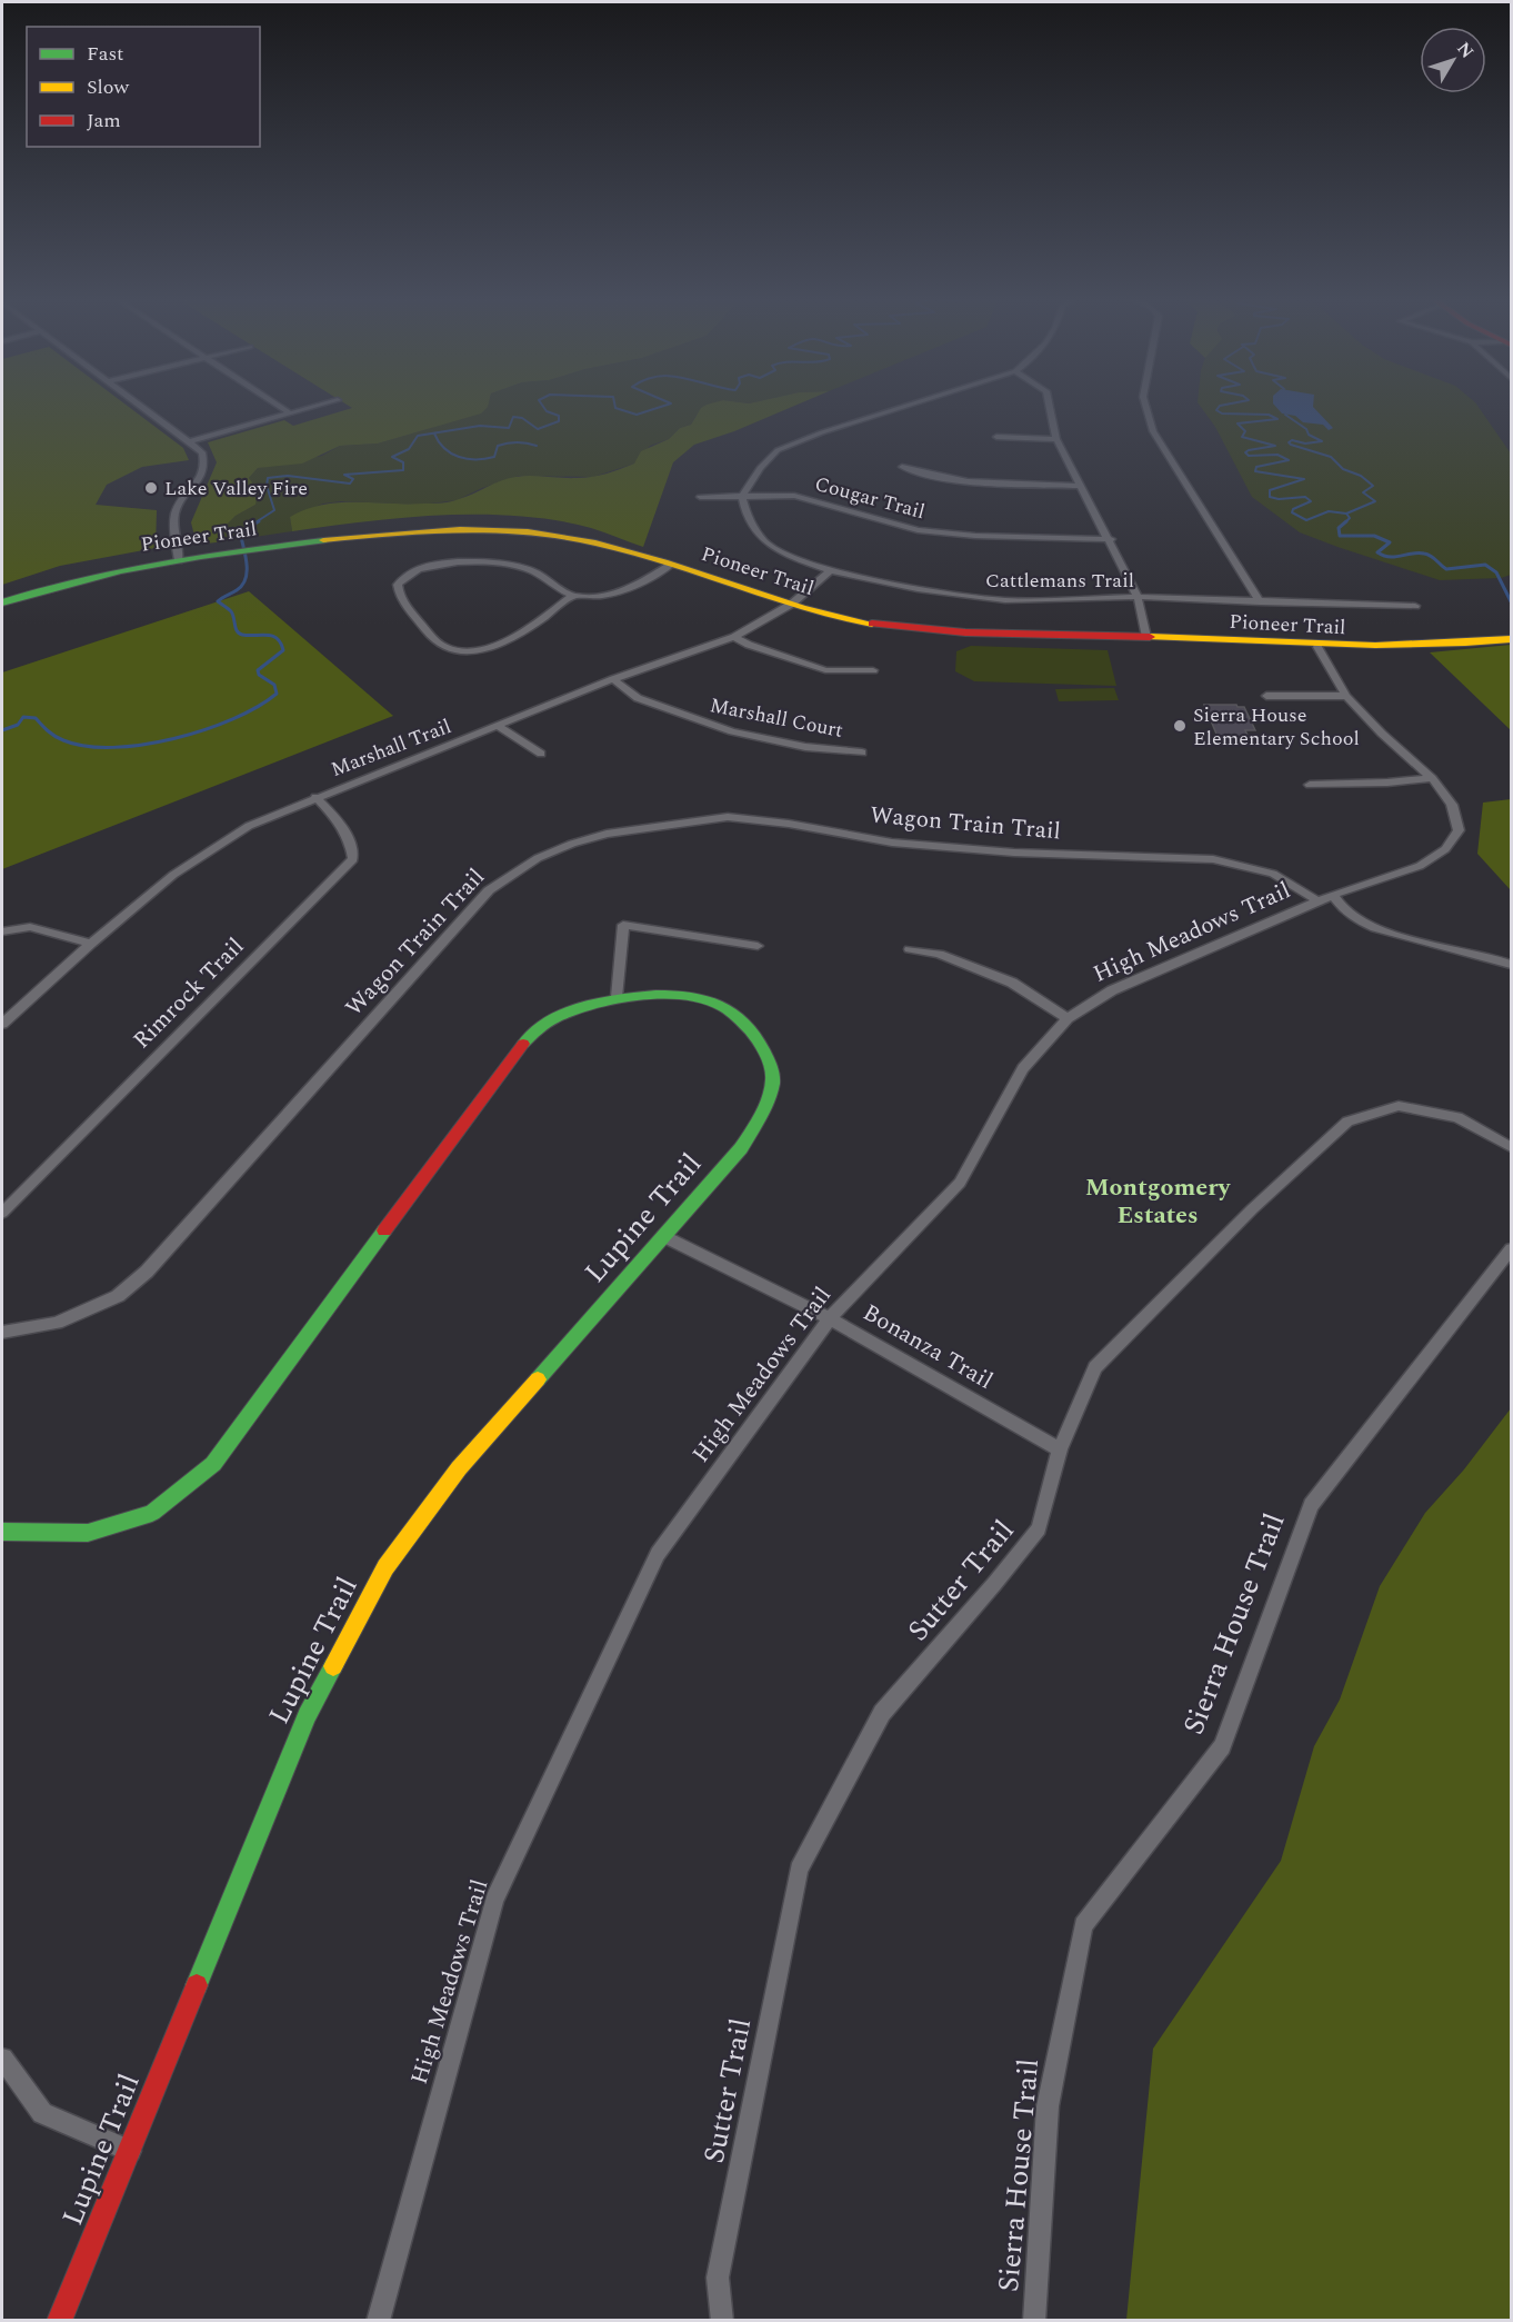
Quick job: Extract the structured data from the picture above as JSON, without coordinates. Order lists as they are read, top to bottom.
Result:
{
  "streets": {
    "main road": ["Pioneer Trail", "Lupine Trail"],
    "street": [
      "Cougar Trail",
      "Cattlemans Trail",
      "Marshall Court",
      "Marshall Trail",
      "Wagon Train Trail",
      "High Meadows Trail",
      "Rimrock Trail",
      "Bonanza Trail",
      "Sutter Trail",
      "Sierra House Trail"
    ]
  },
  "crossings": [
    ["Cougar Trail", "Cattlemans Trail"],
    ["Pioneer Trail", "Marshall Trail"],
    ["Pioneer Trail", "High Meadows Trail"],
    ["Cattlemans Trail", "Marshall Trail"],
    ["Marshall Court", "Marshall Trail"],
    ["Marshall Trail", "Rimrock Trail"],
    ["Wagon Train Trail", "High Meadows Trail"],
    ["High Meadows Trail", "Bonanza Trail"],
    ["Lupine Trail", "Bonanza Trail"],
    ["Bonanza Trail", "Sutter Trail"]
  ],
  "districts": ["Montgomery Estates"],
  "places": ["Lake Valley Fire", "Sierra House Elementary School"],
  "legend": ["Fast", "Slow", "Jam"],
  "north": "top right"
}
